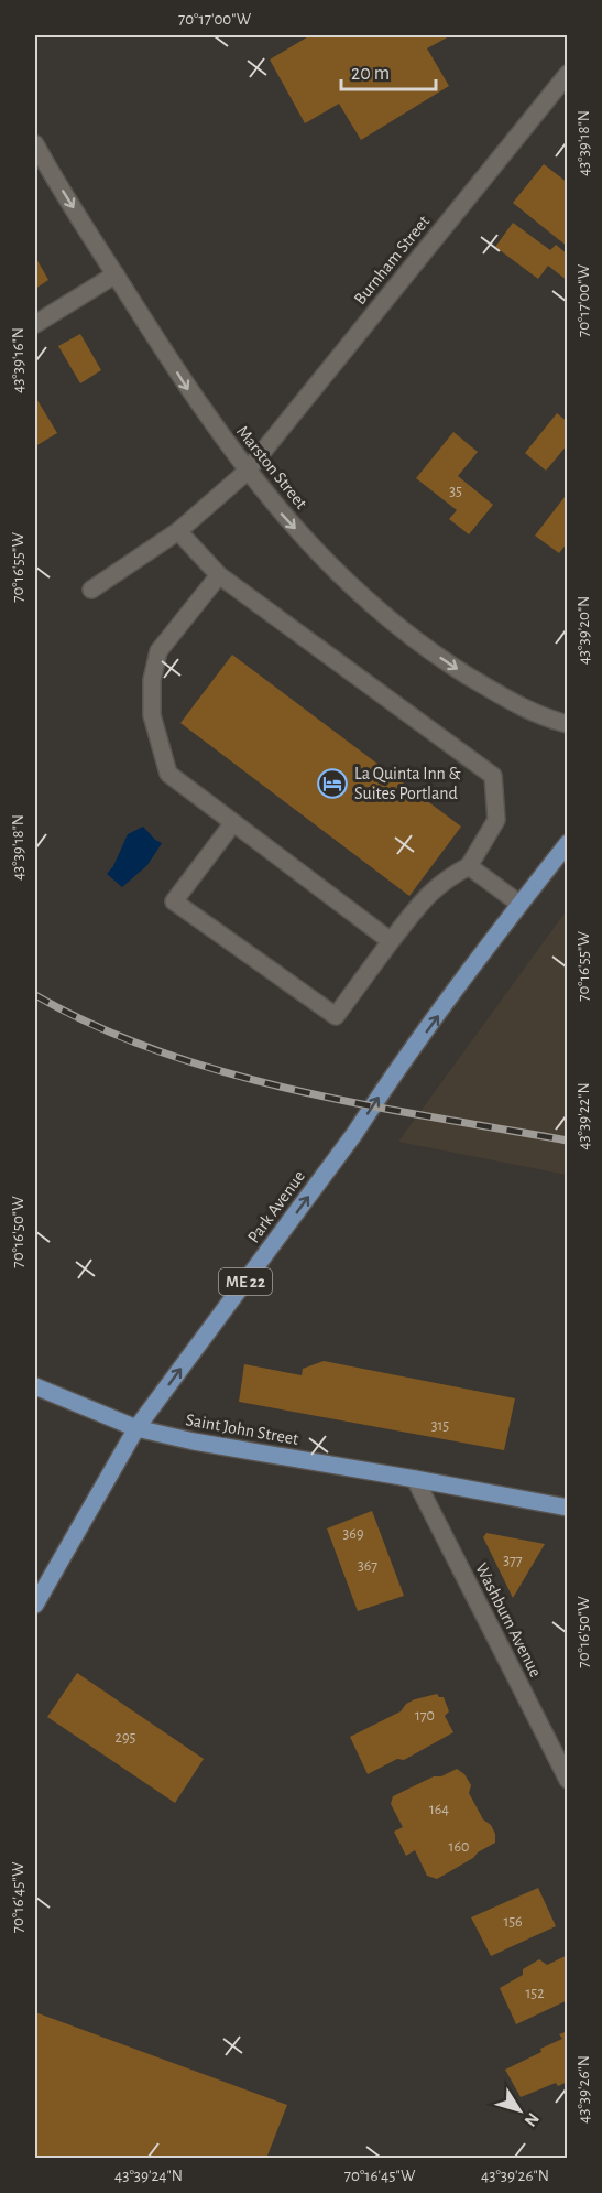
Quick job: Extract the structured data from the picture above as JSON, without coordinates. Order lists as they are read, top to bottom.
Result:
{
  "streets": {
    "main road": ["Park Avenue", "ME 22", "Saint John Street"],
    "street": ["Burnham Street", "Marston Street", "Washburn Avenue"]
  },
  "crossings": [
    ["Burnham Street", "Marston Street"],
    ["Park Avenue", "Saint John Street"],
    ["Saint John Street", "Washburn Avenue"]
  ],
  "one_way": ["Marston Street", "Park Avenue"],
  "places": {
    "hotel": ["La Quinta Inn & Suites Portland"]
  },
  "house_numbers": [
    "35",
    "315",
    "369",
    "377",
    "367",
    "170",
    "295",
    "164",
    "160",
    "156",
    "152"
  ],
  "scale_bar": "20 m",
  "north": "bottom right",
  "coordinates": [
    "70°17'00\"W",
    "43°39'18\"N",
    "43°39'16\"N",
    "70°16'55\"W",
    "43°39'20\"N",
    "43°39'22\"N",
    "70°16'50\"W",
    "70°16'45\"W",
    "43°39'26\"N",
    "43°39'24\"N"
  ]
}
